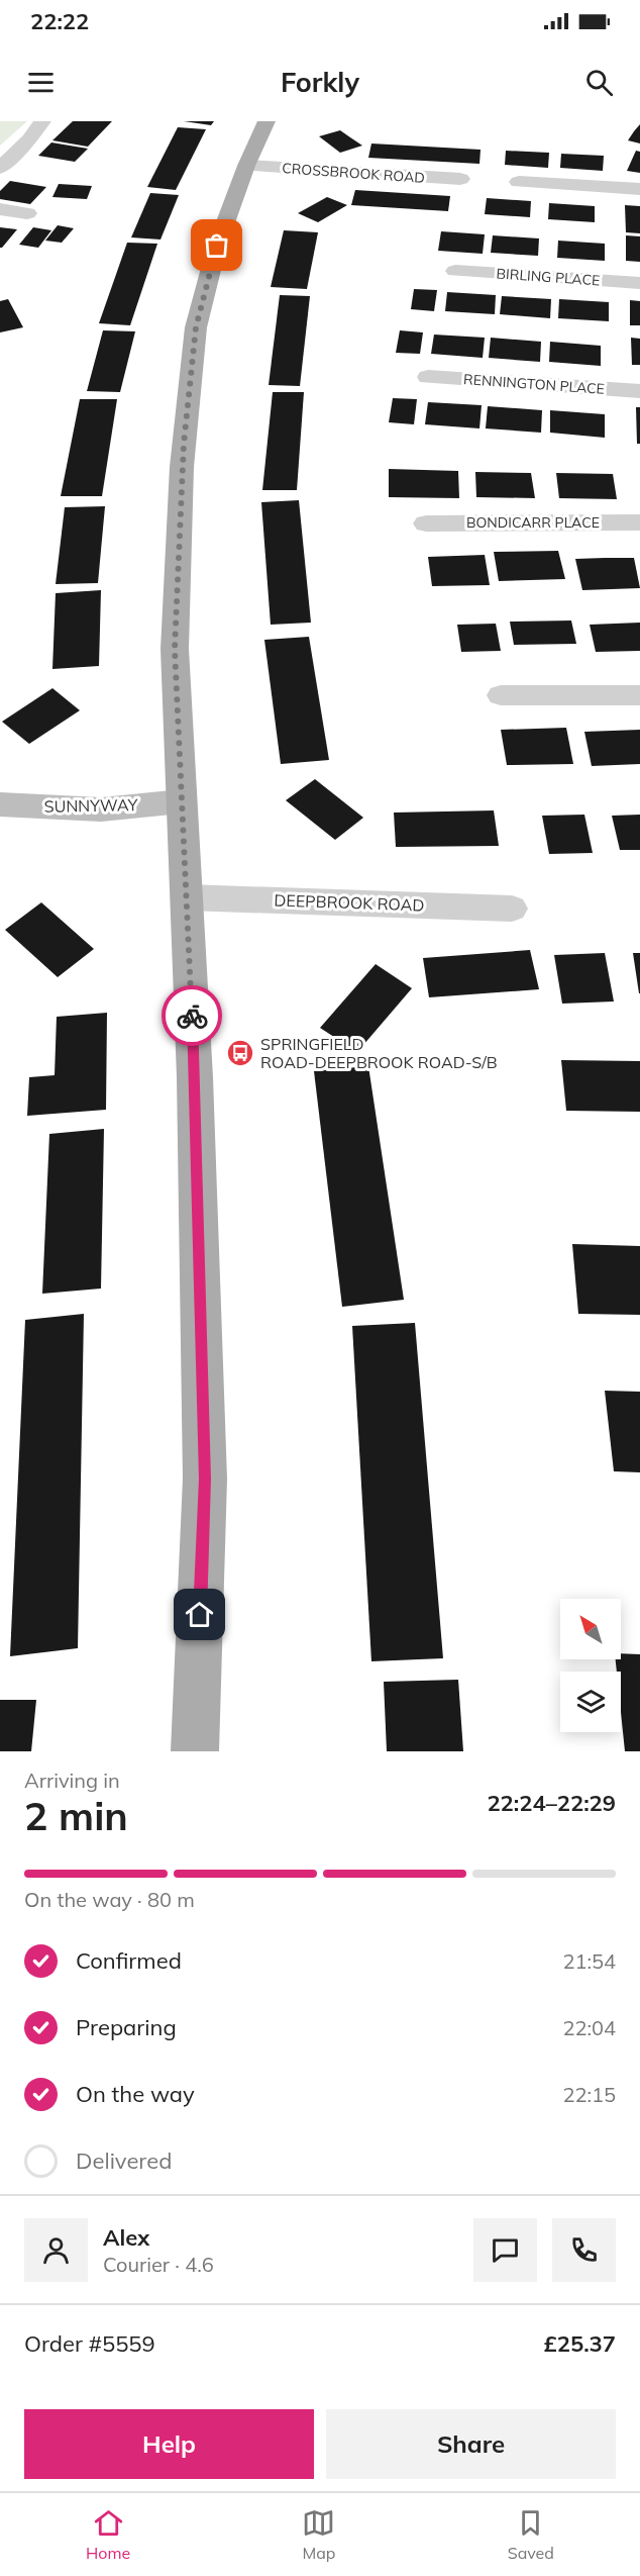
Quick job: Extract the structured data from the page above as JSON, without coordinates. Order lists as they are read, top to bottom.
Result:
{
  "streets": {
    "street": [
      "CROSSBROOK ROAD",
      "BIRLING PLACE",
      "RENNINGTON PLACE",
      "BONDICARR PLACE",
      "SUNNYWAY",
      "DEEPBROOK ROAD"
    ]
  },
  "places": {
    "bus stop": ["SPRINGFIELD ROAD-DEEPBROOK ROAD-S/B"]
  },
  "north": "top left",
  "page": {
    "status": "22:22",
    "header": "Forkly",
    "heading": ["2 min", "Arriving in", "22:24–22:29"],
    "panel": [
      "Alex",
      "Courier · 4.6",
      "Order #5559",
      "£25.37"
    ],
    "bar": "On the way · 80 m",
    "list": [
      ["Confirmed", "21:54"],
      ["Preparing", "22:04"],
      ["On the way", "22:15"],
      "Delivered"
    ],
    "buttons": ["Help", "Share"],
    "tabs": ["Home", "Map", "Saved"]
  }
}
